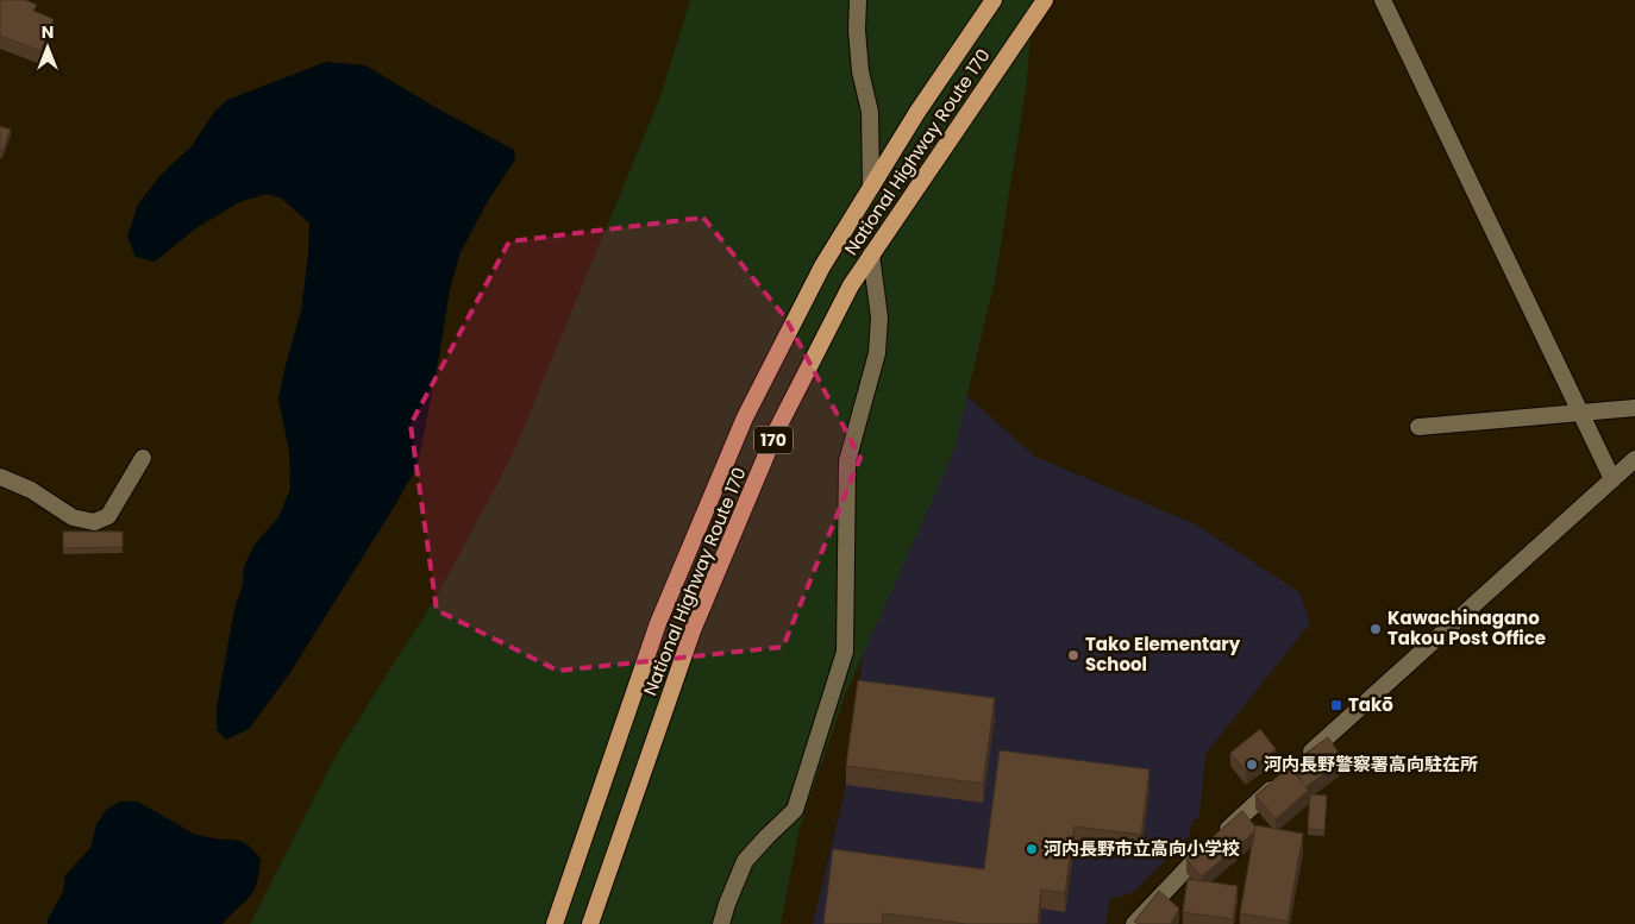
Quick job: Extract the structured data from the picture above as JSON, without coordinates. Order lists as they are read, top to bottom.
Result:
{
  "streets": {
    "highway": ["National Highway Route 170", "170"]
  },
  "places": {
    "other": [
      "Kawachinagano Takou Post Office",
      "Tako Elementary School",
      "河内長野警察署高向駐在所",
      "河内長野市立高向小学校"
    ],
    "transit": ["Takō"]
  },
  "north": "top"
}
